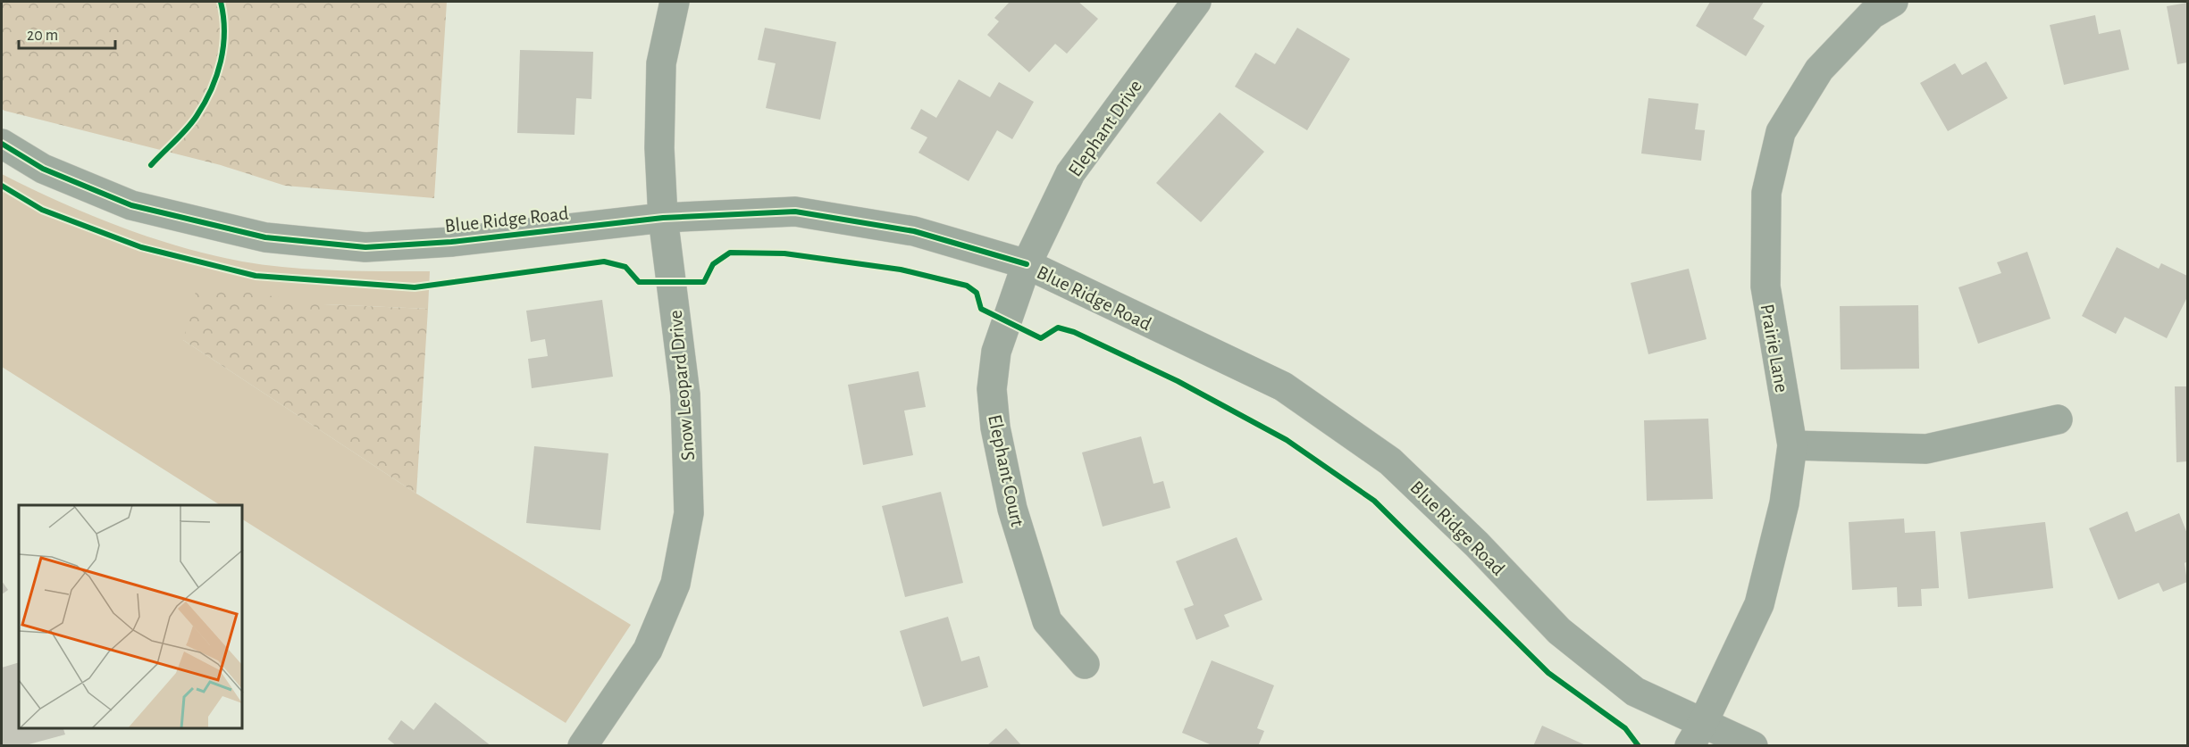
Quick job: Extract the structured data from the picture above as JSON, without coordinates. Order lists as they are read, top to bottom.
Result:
{
  "streets": {
    "street": [
      "Elephant Drive",
      "Blue Ridge Road",
      "Prairie Lane",
      "Snow Leopard Drive",
      "Elephant Court"
    ]
  },
  "crossings": [
    ["Elephant Drive", "Blue Ridge Road"],
    ["Elephant Drive", "Elephant Court"],
    ["Blue Ridge Road", "Prairie Lane"],
    ["Blue Ridge Road", "Snow Leopard Drive"],
    ["Blue Ridge Road", "Elephant Court"]
  ],
  "scale_bar": "20 m"
}
